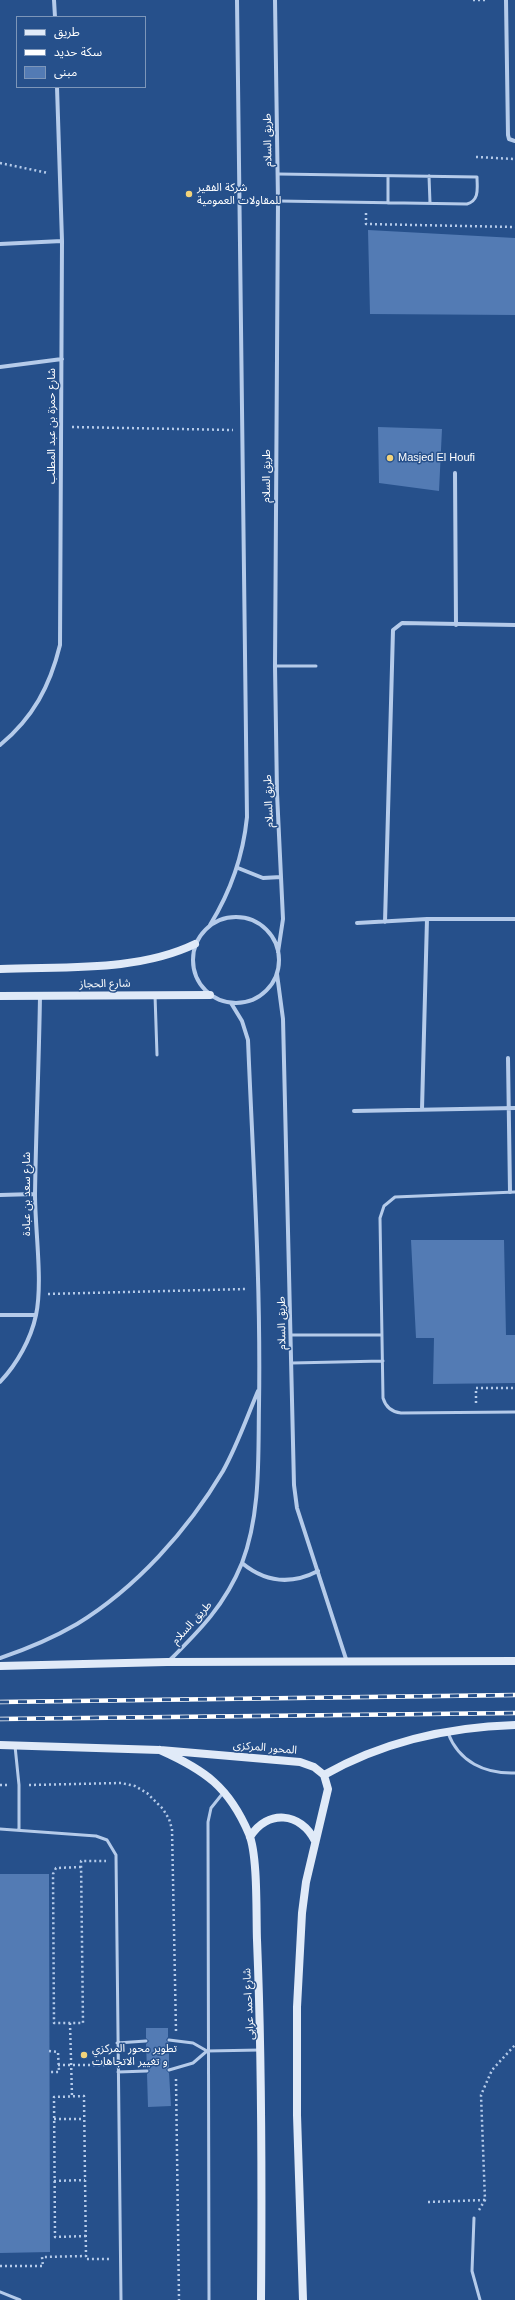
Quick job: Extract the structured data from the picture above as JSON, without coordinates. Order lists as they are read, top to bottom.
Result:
{
  "streets": {
    "main road": ["شارع الحجاز", "المحور المركزى", "شارع احمد عرابى"],
    "street": ["طريق السلام", "شارع حمزة بن عبد المطلب", "شارع سعد بن عبادة"]
  },
  "crossings": [
    ["طريق السلام", "شارع الحجاز"],
    ["شارع الحجاز", "شارع سعد بن عبادة"],
    ["المحور المركزى", "شارع احمد عرابى"]
  ],
  "places": ["شركة الفقير للمقاولات العمومية", "Masjed El Houfi", "تطوير محور المركزي و تغيير الاتجاهات"],
  "legend": ["طريق", "سكة حديد", "مبنى"]
}
